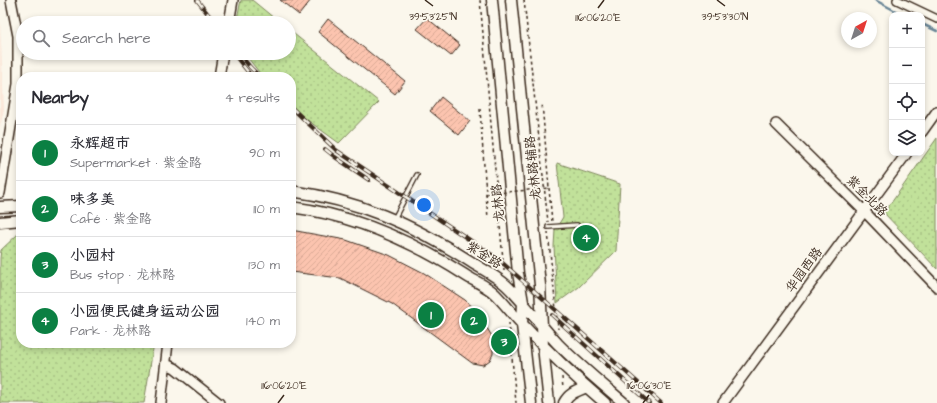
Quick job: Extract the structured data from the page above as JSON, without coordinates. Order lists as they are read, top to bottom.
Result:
{
  "streets": {
    "main road": ["龙林路", "紫金路"],
    "street": ["紫金北路", "华园西路"],
    "path": ["龙林路辅路"]
  },
  "crossings": [
    ["紫金北路", "华园西路"],
    ["龙林路", "紫金路"]
  ],
  "north": "top right",
  "page": {
    "map_buttons": ["+", "−"],
    "search": "Search here",
    "heading": ["Nearby", "4 results"],
    "list": [
      {
        "mark": "1",
        "name": "永辉超市",
        "note": "Supermarket · 紫金路",
        "value": "90 m"
      },
      {
        "mark": "2",
        "name": "味多美",
        "note": "Café · 紫金路",
        "value": "110 m"
      },
      {
        "mark": "3",
        "name": "小园村",
        "note": "Bus stop · 龙林路",
        "value": "130 m"
      },
      {
        "mark": "4",
        "name": "小园便民健身运动公园",
        "note": "Park · 龙林路",
        "value": "140 m"
      }
    ],
    "pins": [
      "4",
      "1",
      "2",
      "3"
    ]
  },
  "coordinates": [
    "39°53'25\"N",
    "39°53'30\"N",
    "116°06'20\"E",
    "116°06'30\"E"
  ]
}
